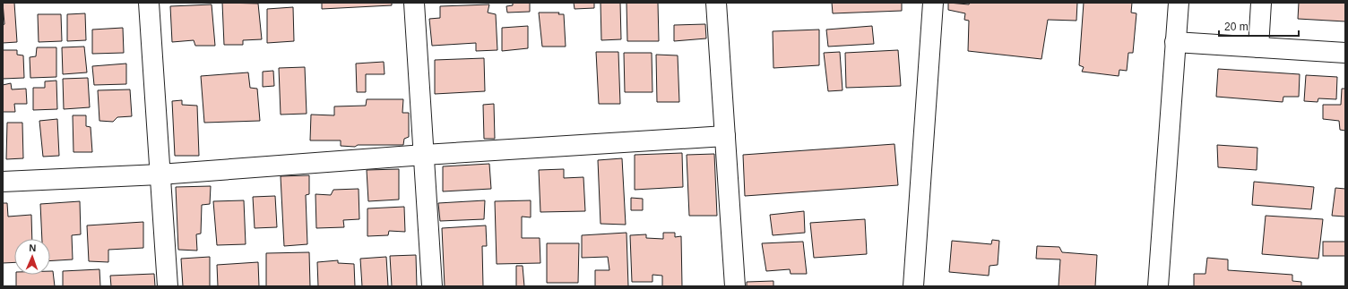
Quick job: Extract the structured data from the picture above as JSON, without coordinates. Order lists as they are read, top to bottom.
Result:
{
  "scale_bar": "20 m",
  "north": "top"
}
